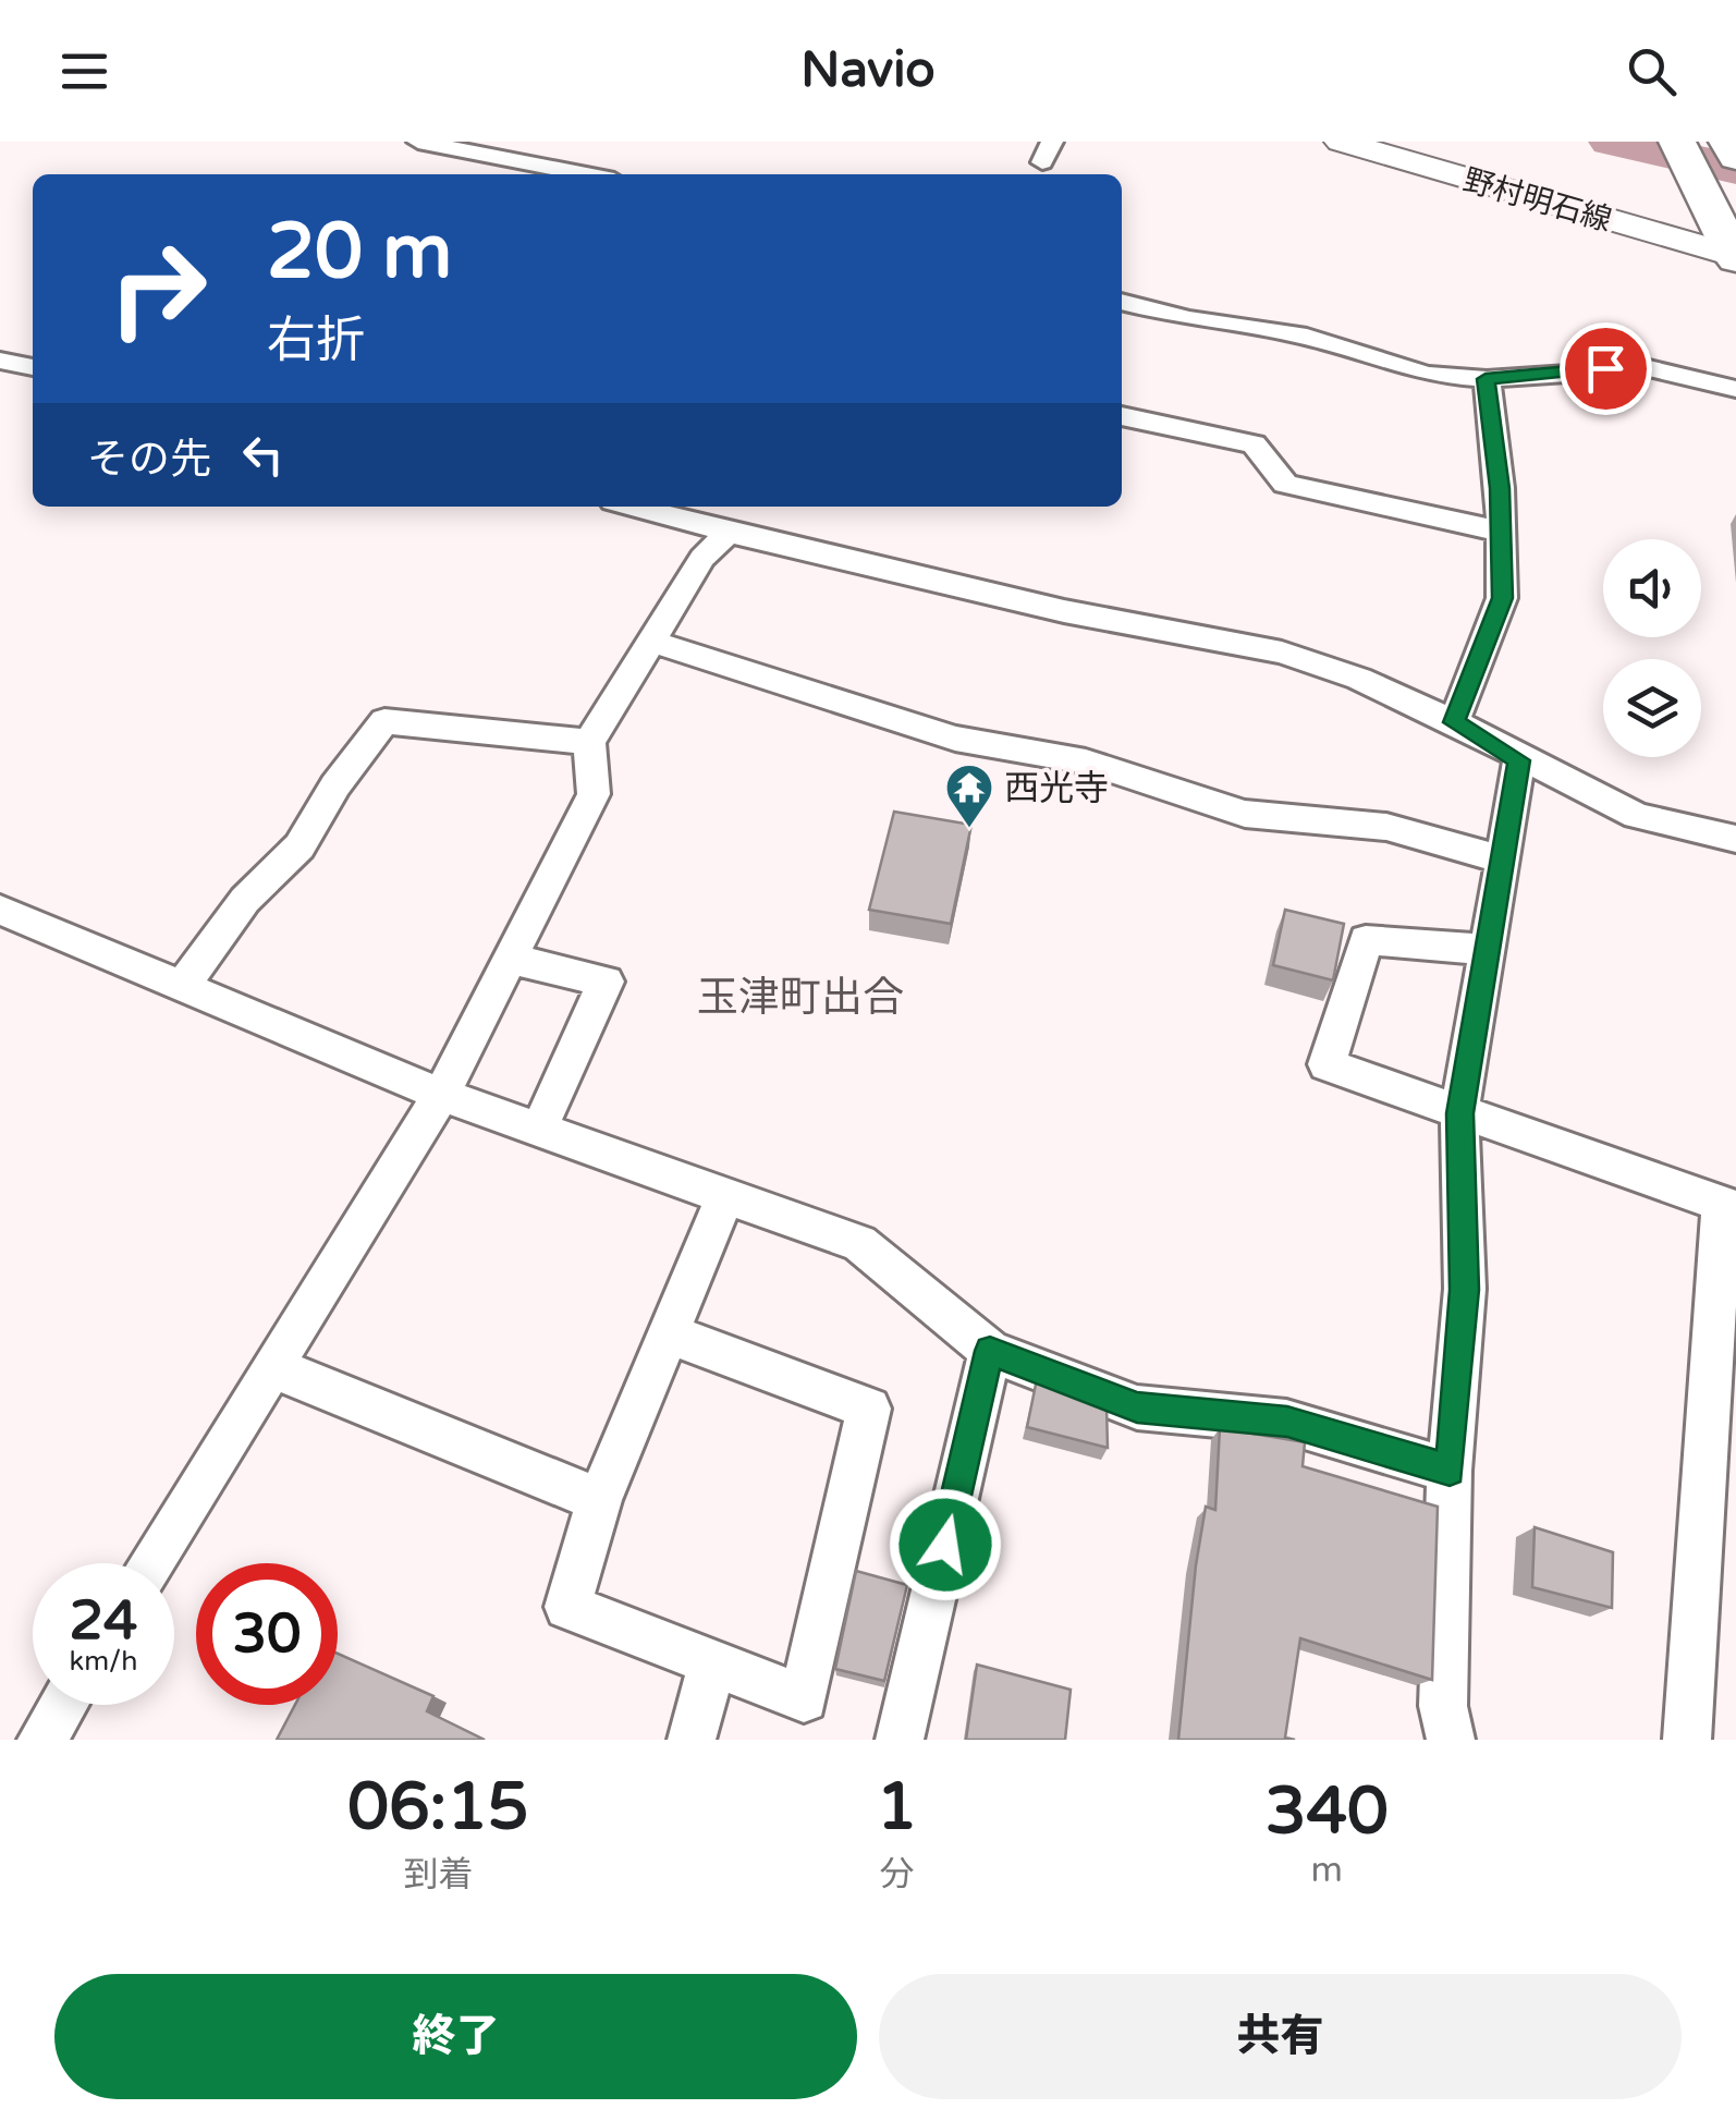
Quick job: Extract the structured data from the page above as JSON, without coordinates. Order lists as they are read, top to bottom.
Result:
{
  "streets": {
    "main road": ["野村明石線"]
  },
  "districts": ["玉津町出合"],
  "places": {
    "temple": ["西光寺"]
  },
  "page": {
    "header": "Navio",
    "turn": ["20 m", "右折"],
    "then": "その先",
    "speed": "24 km/h",
    "limit": "30",
    "eta": [
      "06:15",
      "到着",
      "1",
      "分",
      "340",
      "m"
    ],
    "buttons": ["終了", "共有"]
  }
}
